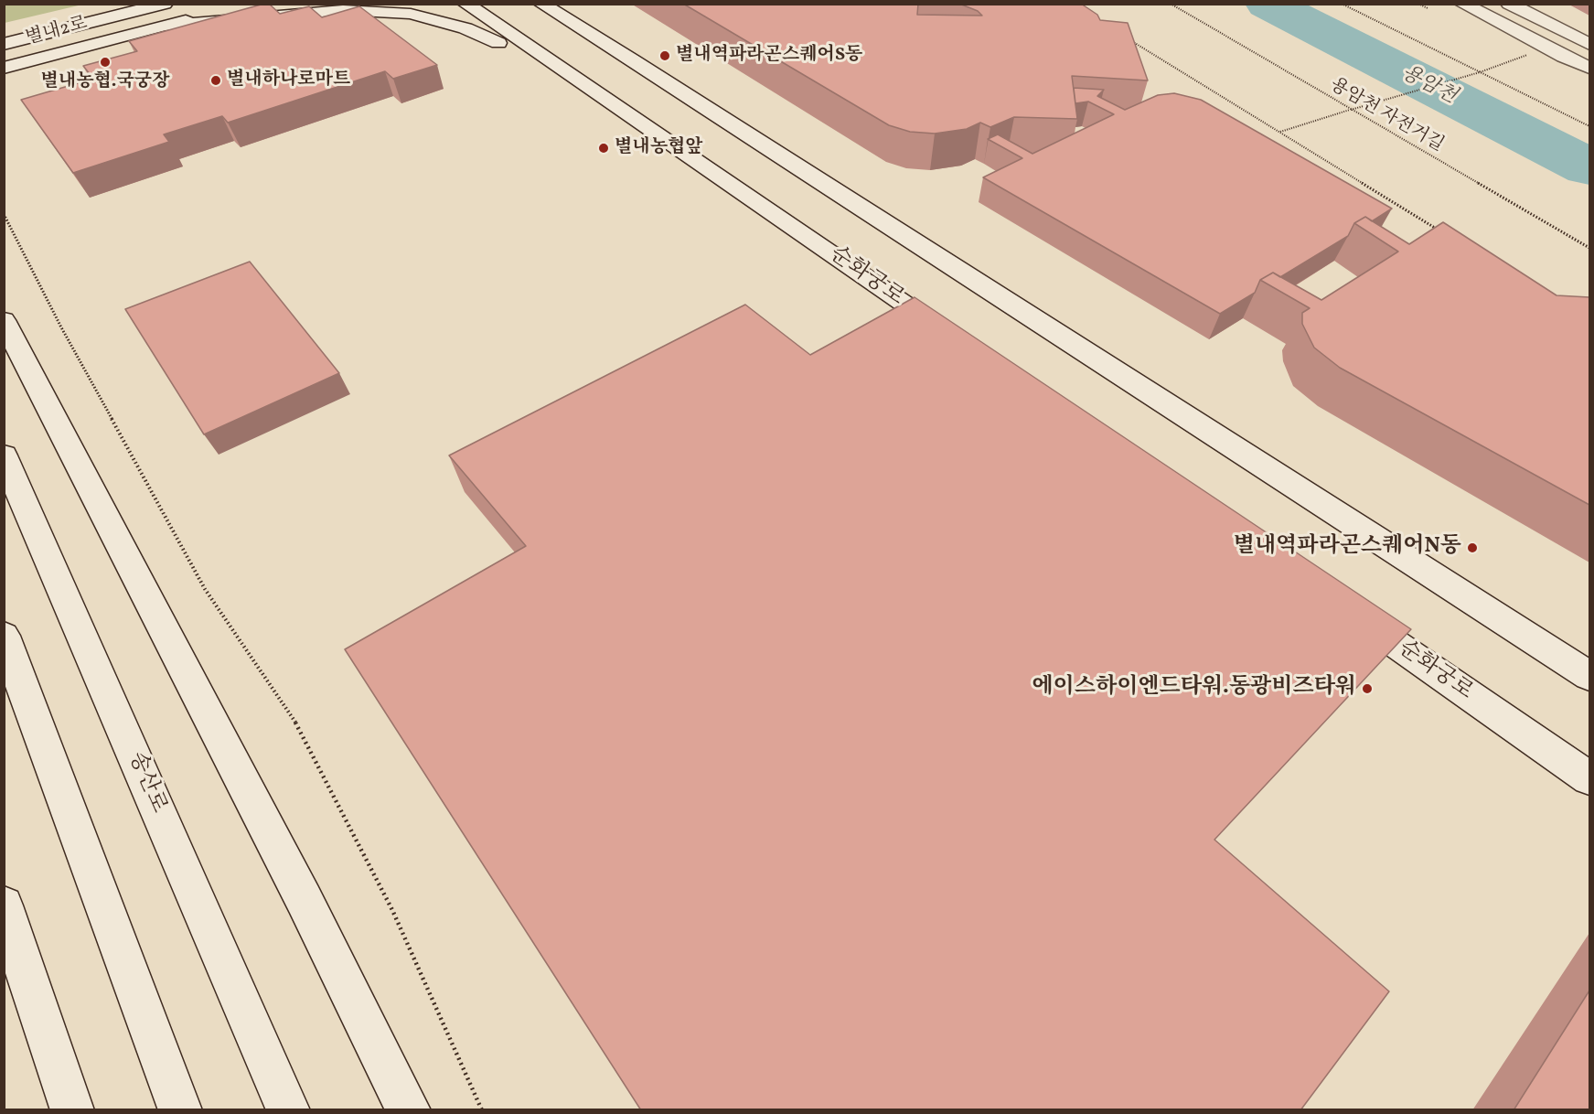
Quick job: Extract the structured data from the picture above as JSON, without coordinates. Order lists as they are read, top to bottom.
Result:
{
  "streets": {
    "street": ["별내2로", "순화궁로", "송산로"],
    "path": ["용암천 자전거길"]
  },
  "water": ["용암천"],
  "places": [
    "별내역파라곤스퀘어S동",
    "별내농협.국궁장",
    "별내하나로마트",
    "별내농협앞",
    "별내역파라곤스퀘어N동",
    "에이스하이엔드타워.동광비즈타워"
  ]
}
